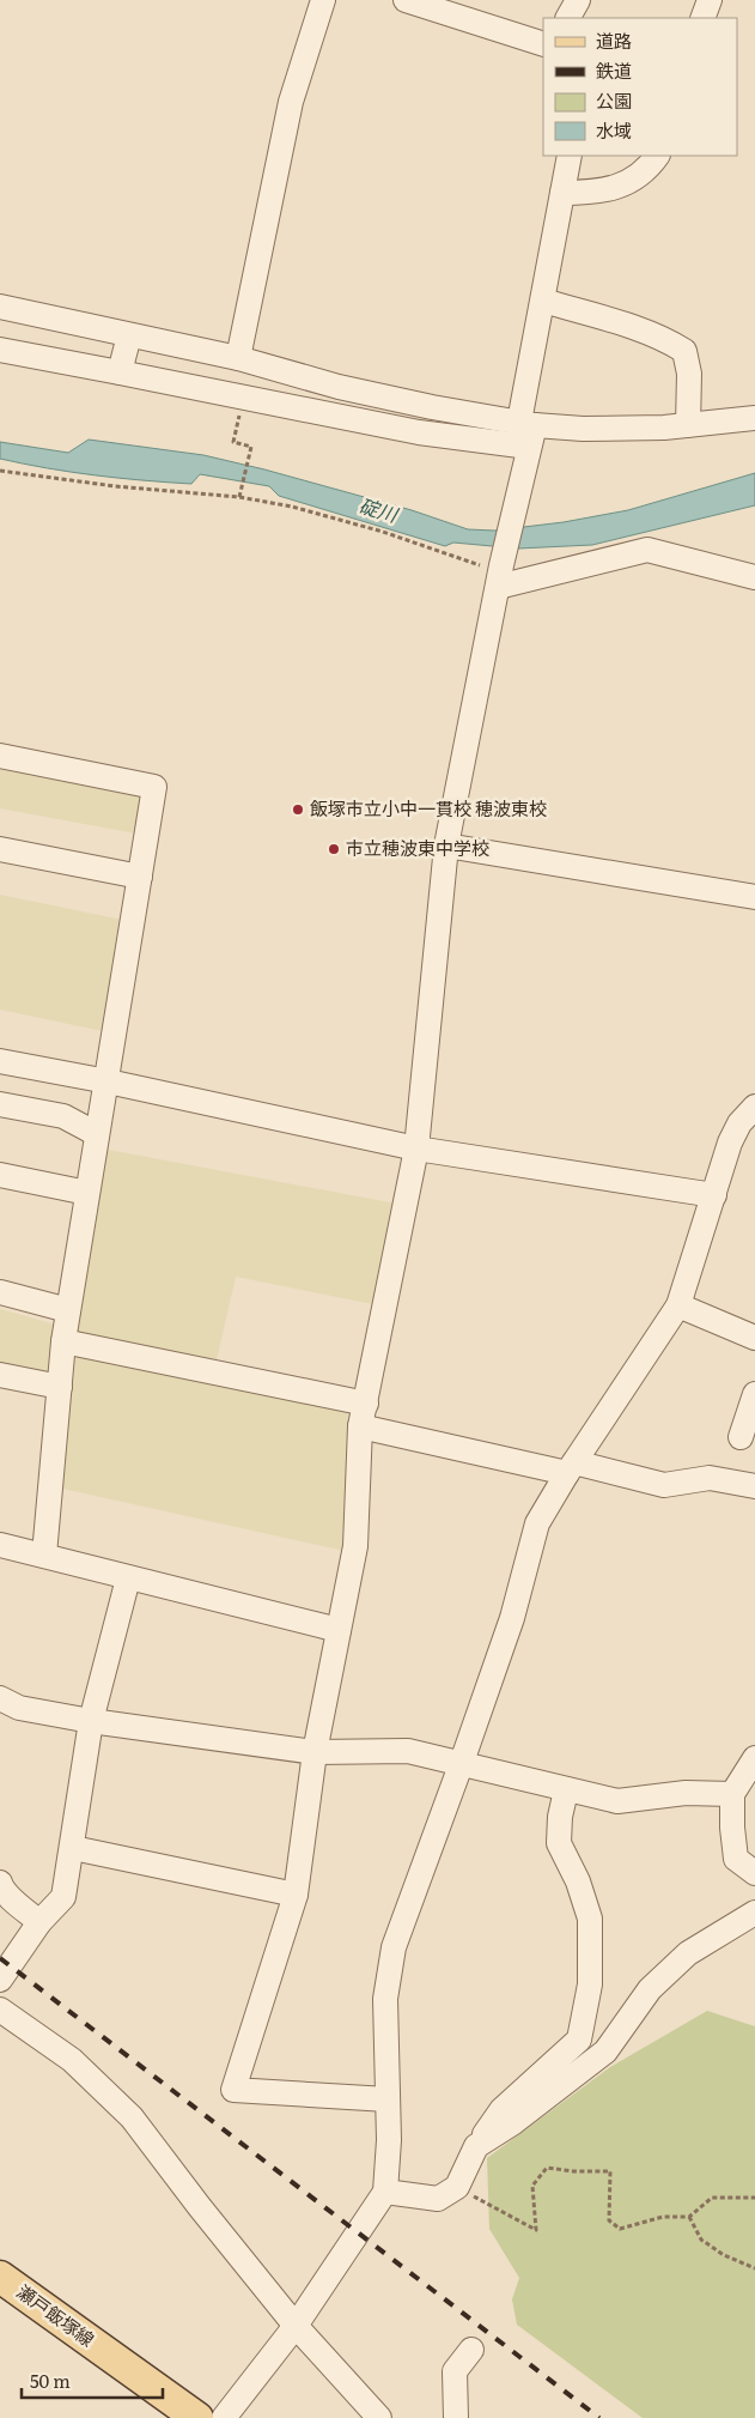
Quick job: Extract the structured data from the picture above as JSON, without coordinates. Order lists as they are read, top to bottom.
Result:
{
  "streets": {
    "main road": ["瀬戸飯塚線"]
  },
  "water": ["碇川"],
  "places": ["飯塚市立小中一貫校 穂波東校", "市立穂波東中学校"],
  "legend": [
    "道路",
    "鉄道",
    "公園",
    "水域"
  ],
  "scale_bar": "50 m"
}
